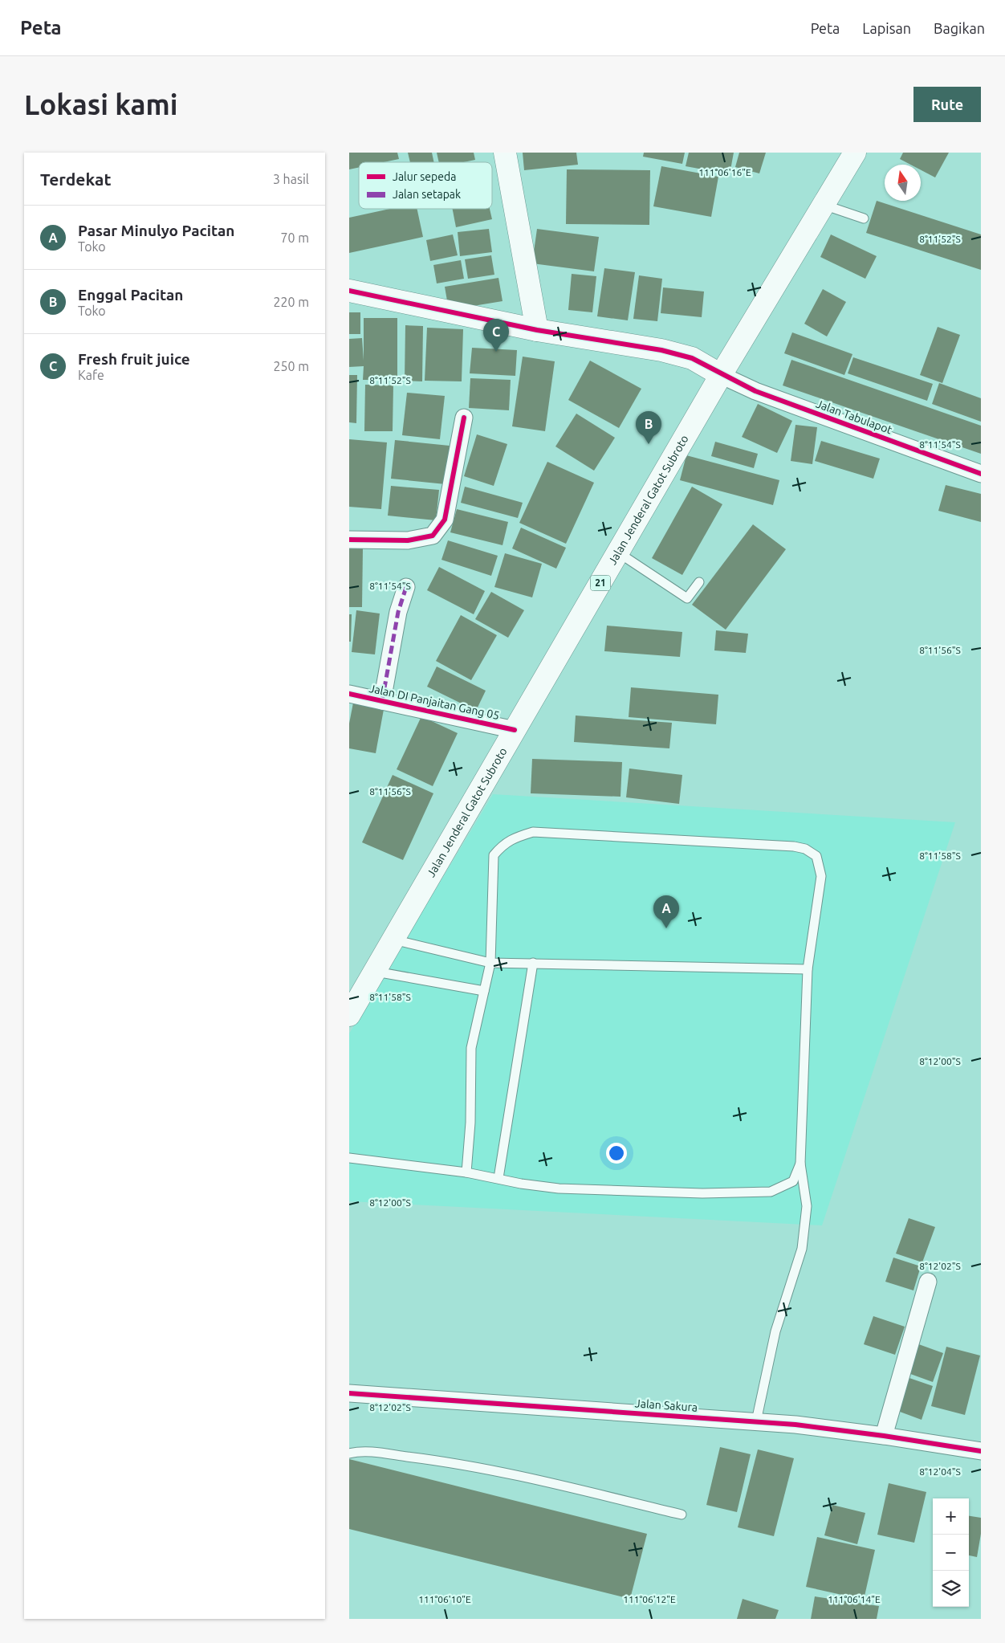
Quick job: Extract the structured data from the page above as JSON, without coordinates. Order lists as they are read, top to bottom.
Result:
{
  "streets": {
    "main road": ["Jalan Jenderal Gatot Subroto", "21"],
    "street": ["Jalan Tabulapot", "Jalan DI Panjaitan Gang 05", "Jalan Sakura"]
  },
  "crossings": [
    ["Jalan Tabulapot", "Jalan Jenderal Gatot Subroto"],
    ["Jalan Jenderal Gatot Subroto", "Jalan DI Panjaitan Gang 05"]
  ],
  "legend": ["Jalur sepeda", "Jalan setapak"],
  "north": "top",
  "page": {
    "header": "Peta",
    "nav": ["Peta", "Lapisan", "Bagikan"],
    "buttons": "Rute",
    "title": "Lokasi kami",
    "heading": ["Terdekat", "3 hasil"],
    "list": [
      {
        "mark": "A",
        "name": "Pasar Minulyo Pacitan",
        "note": "Toko",
        "value": "70 m"
      },
      {
        "mark": "B",
        "name": "Enggal Pacitan",
        "note": "Toko",
        "value": "220 m"
      },
      {
        "mark": "C",
        "name": "Fresh fruit juice",
        "note": "Kafe",
        "value": "250 m"
      }
    ],
    "pins": ["C", "B", "A"],
    "map_buttons": ["+", "−"]
  },
  "coordinates": [
    "111°06'16\"E",
    "8°11'52\"S",
    "8°11'54\"S",
    "8°11'56\"S",
    "8°11'58\"S",
    "8°12'00\"S",
    "8°12'02\"S",
    "8°12'04\"S",
    "111°06'10\"E",
    "111°06'12\"E",
    "111°06'14\"E"
  ]
}
